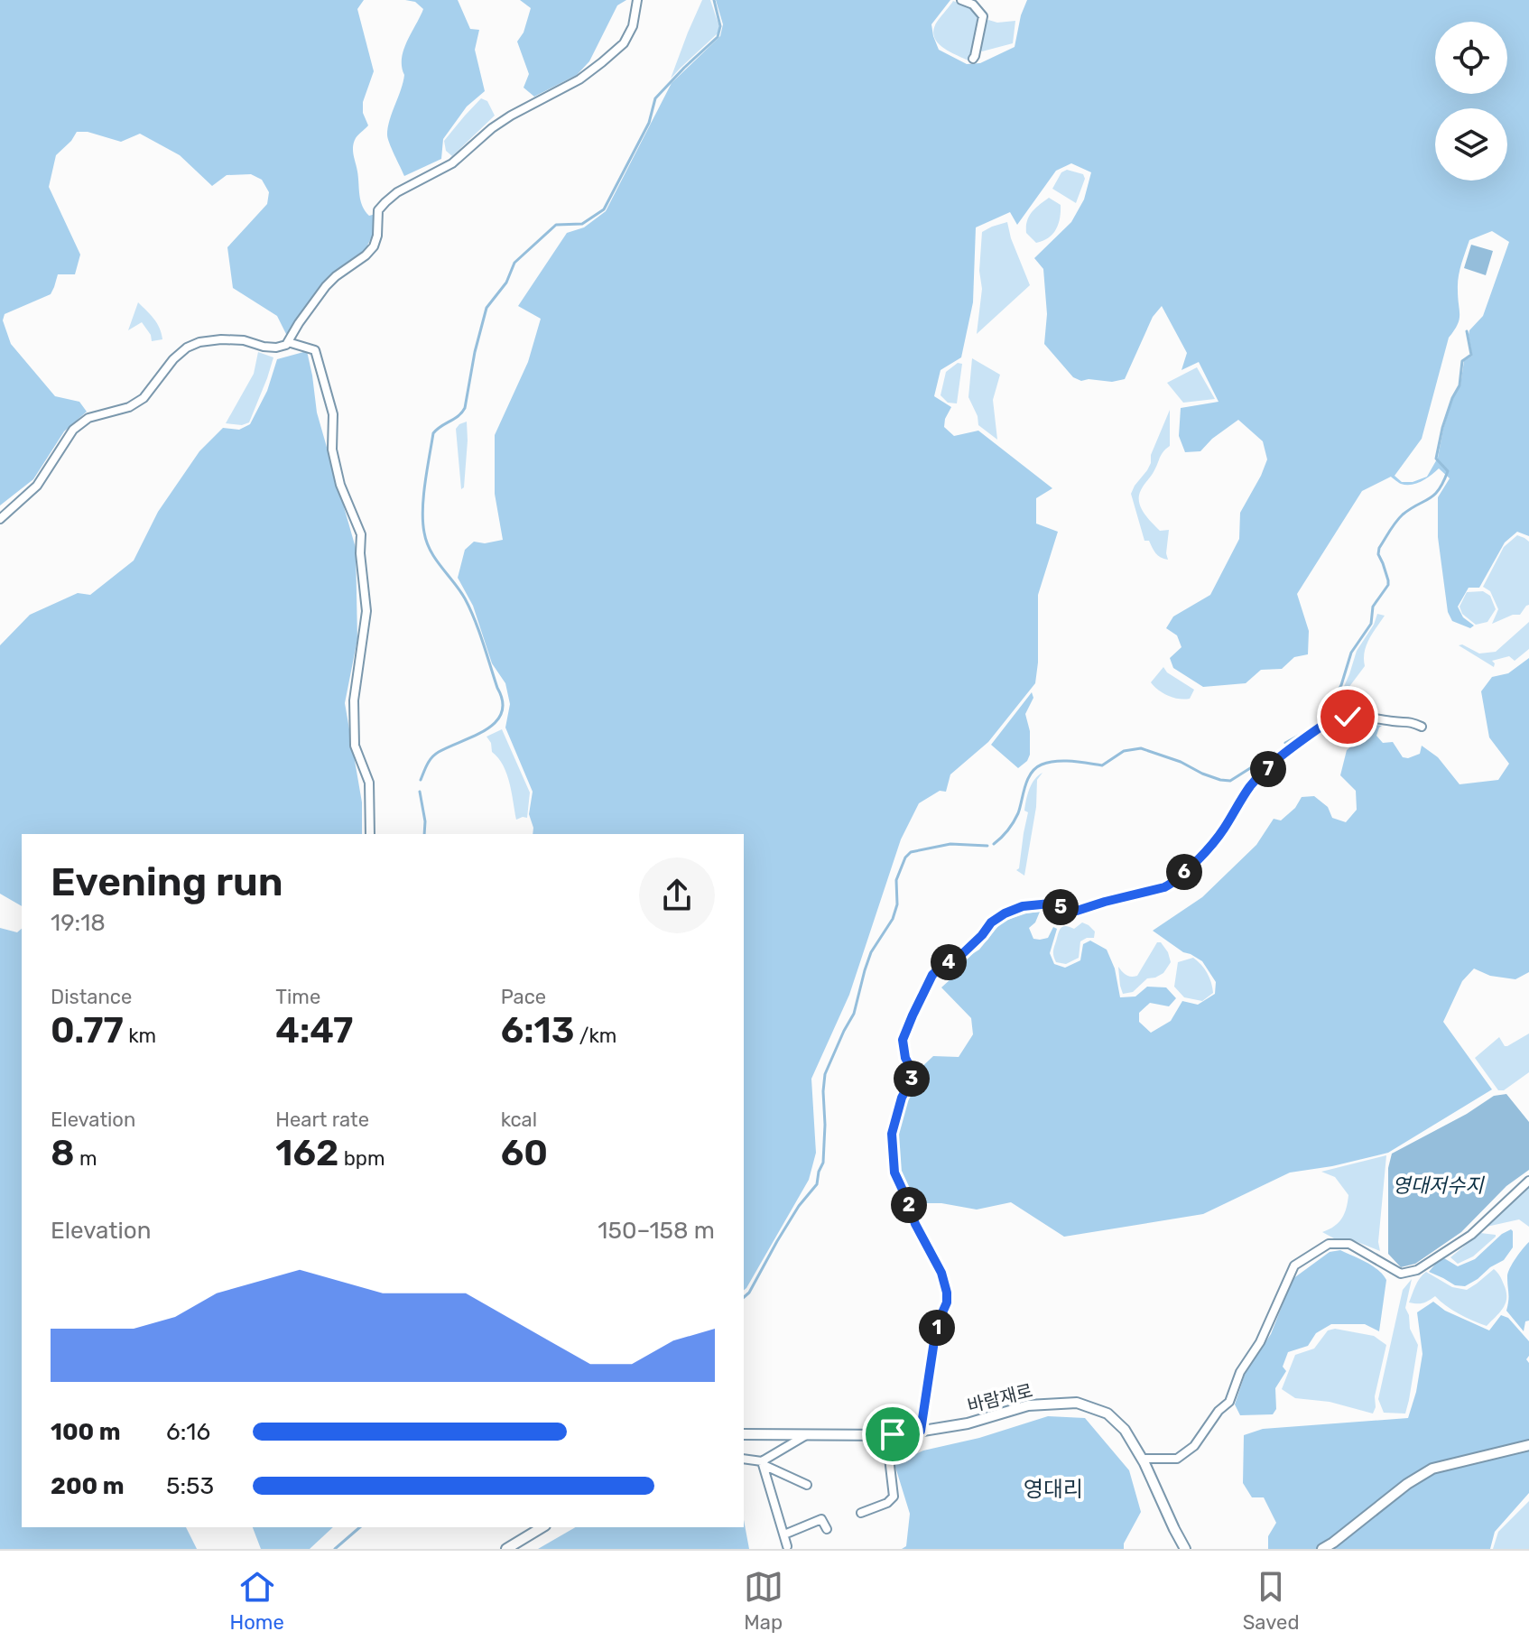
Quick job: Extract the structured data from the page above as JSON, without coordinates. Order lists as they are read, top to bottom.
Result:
{
  "streets": {
    "street": ["바람재로"]
  },
  "districts": ["영대리"],
  "water": ["영대저수지"],
  "page": {
    "pins": [
      "7",
      "6",
      "5",
      "4",
      "3",
      "2",
      "1"
    ],
    "heading": ["Evening run", "19:18"],
    "stats": [
      ["Distance", "0.77 km"],
      ["Time", "4:47"],
      ["Pace", "6:13 /km"],
      ["Elevation", "8 m"],
      ["Heart rate", "162 bpm"],
      ["kcal", "60"]
    ],
    "chart": ["Elevation", "150–158 m"],
    "list": [
      {
        "name": "100 m",
        "note": "6:16"
      },
      {
        "name": "200 m",
        "note": "5:53"
      }
    ],
    "tabs": ["Home", "Map", "Saved"]
  }
}
